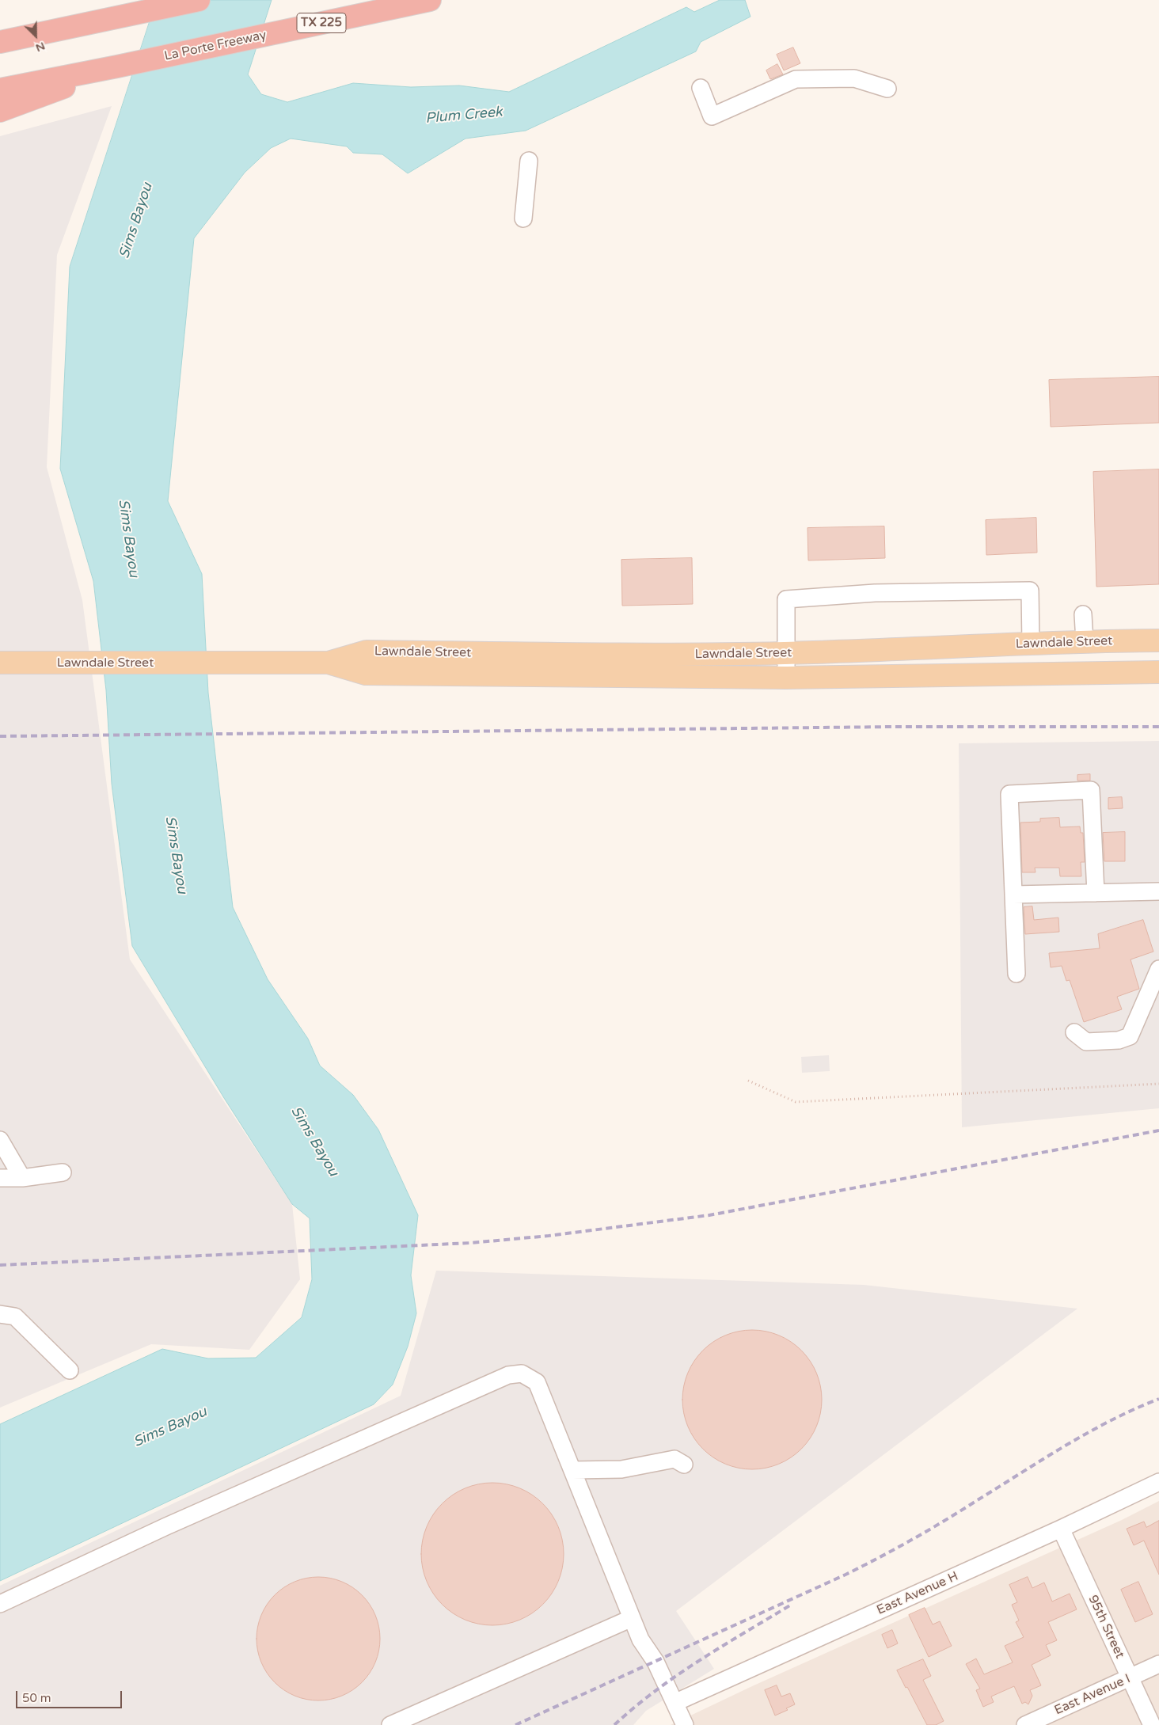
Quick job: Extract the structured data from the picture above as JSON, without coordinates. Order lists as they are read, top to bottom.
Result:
{
  "streets": {
    "highway": ["TX 225", "La Porte Freeway"],
    "main road": ["Lawndale Street"],
    "street": ["East Avenue H", "95th Street", "East Avenue I"]
  },
  "crossings": [
    ["East Avenue H", "95th Street"],
    ["95th Street", "East Avenue I"]
  ],
  "water": ["Plum Creek", "Sims Bayou"],
  "scale_bar": "50 m",
  "north": "bottom right"
}
